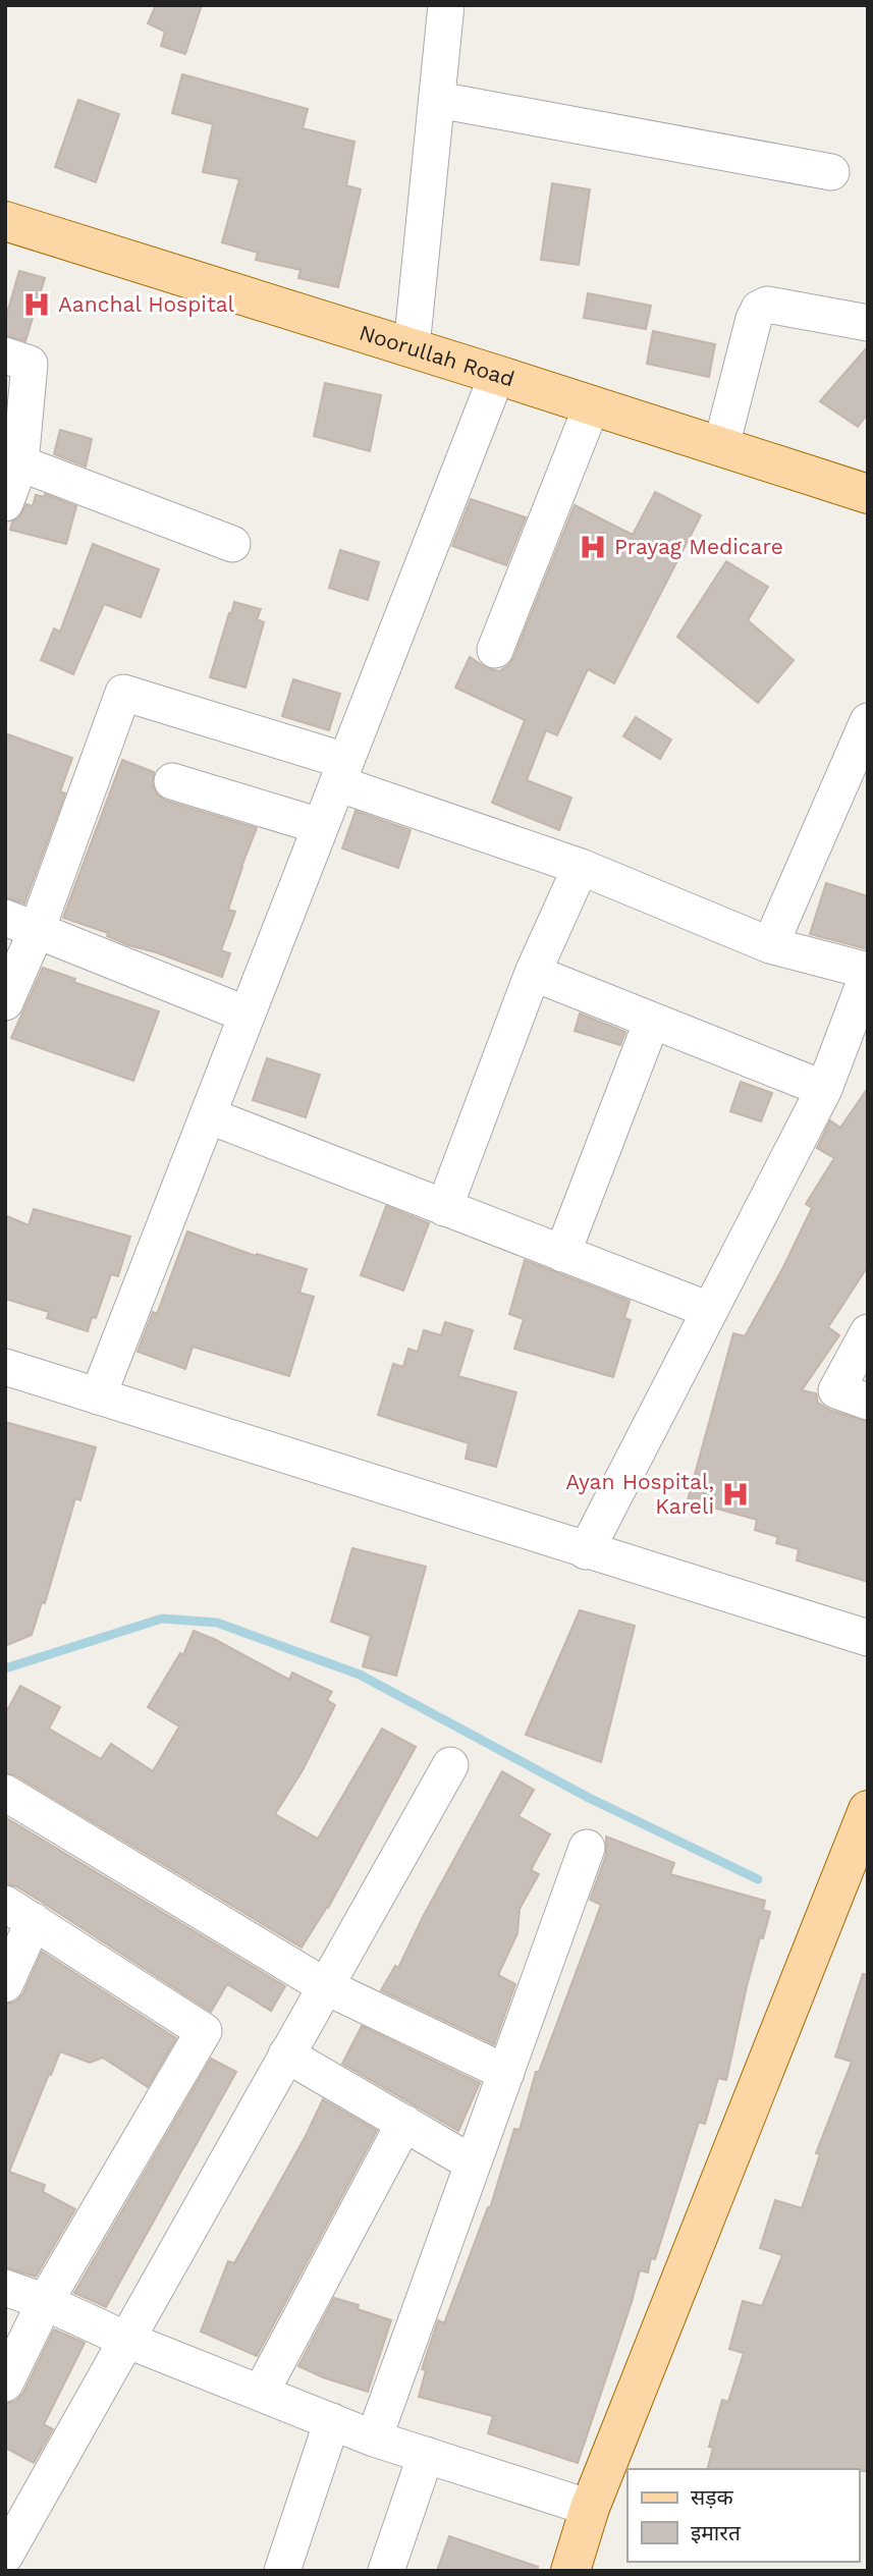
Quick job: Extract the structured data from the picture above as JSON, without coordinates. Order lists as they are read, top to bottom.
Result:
{
  "streets": {
    "main road": ["Noorullah Road"]
  },
  "places": {
    "hospital": ["Aanchal Hospital", "Prayag Medicare", "Ayan Hospital, Kareli"]
  },
  "legend": ["सड़क", "इमारत"]
}
